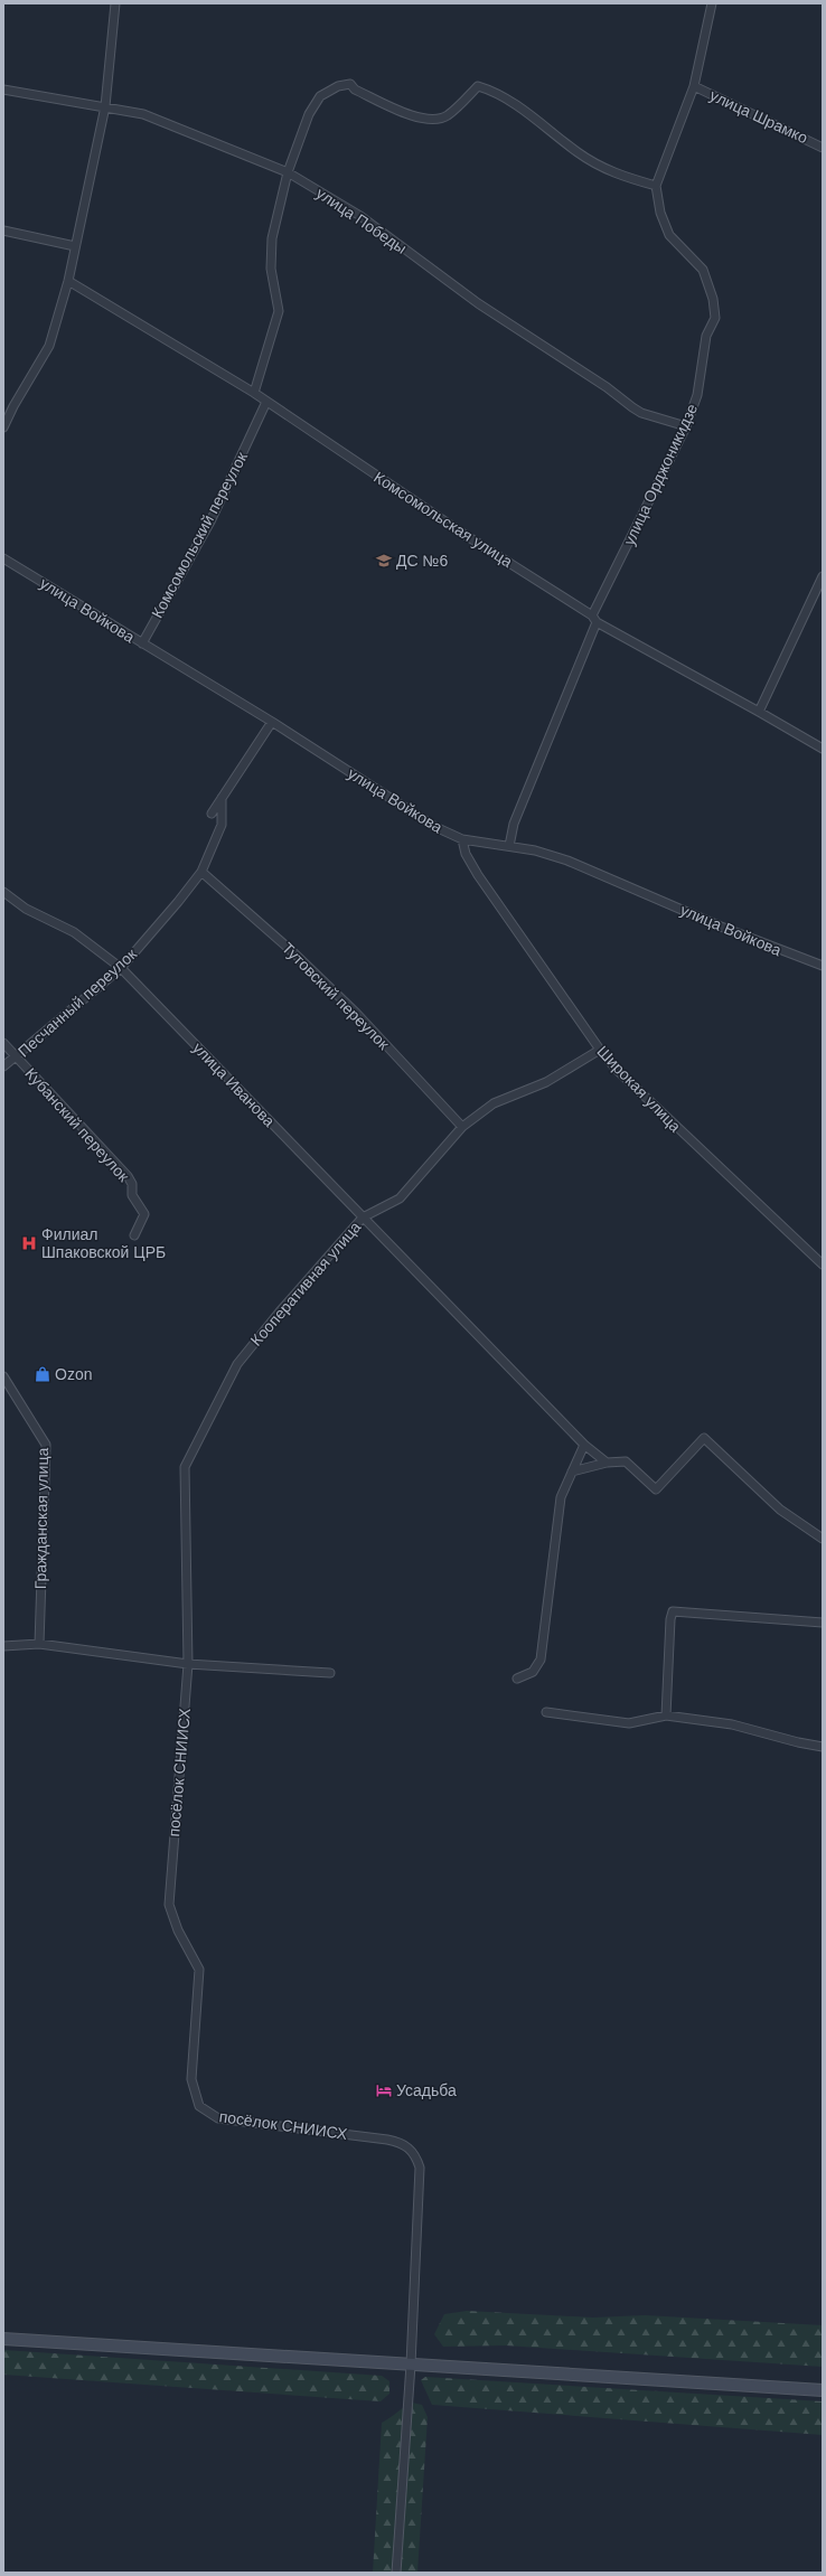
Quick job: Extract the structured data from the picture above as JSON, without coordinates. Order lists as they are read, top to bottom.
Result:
{
  "streets": {
    "street": [
      "улица Шрамко",
      "улица Победы",
      "улица Орджоникидзе",
      "Комсомольская улица",
      "Комсомольский переулок",
      "улица Войкова",
      "Тутовский переулок",
      "Песчанный переулок",
      "улица Иванова",
      "Широкая улица",
      "Кубанский переулок",
      "Кооперативная улица",
      "Гражданская улица",
      "посёлок СНИИСХ"
    ]
  },
  "crossings": [
    ["улица Победы", "улица Орджоникидзе"],
    ["улица Орджоникидзе", "Комсомольская улица"],
    ["улица Орджоникидзе", "улица Войкова"],
    ["Комсомольская улица", "Комсомольский переулок"],
    ["Комсомольский переулок", "улица Войкова"],
    ["улица Войкова", "Широкая улица"],
    ["Тутовский переулок", "Песчанный переулок"],
    ["Тутовский переулок", "Кооперативная улица"],
    ["Песчанный переулок", "улица Иванова"],
    ["Песчанный переулок", "Кубанский переулок"],
    ["улица Иванова", "Кооперативная улица"],
    ["Широкая улица", "Кооперативная улица"],
    ["Кооперативная улица", "посёлок СНИИСХ"]
  ],
  "places": {
    "school or university": ["ДС №6"],
    "hospital": ["Филиал Шпаковской ЦРБ"],
    "shop": ["Ozon"],
    "hotel": ["Усадьба"]
  }
}
